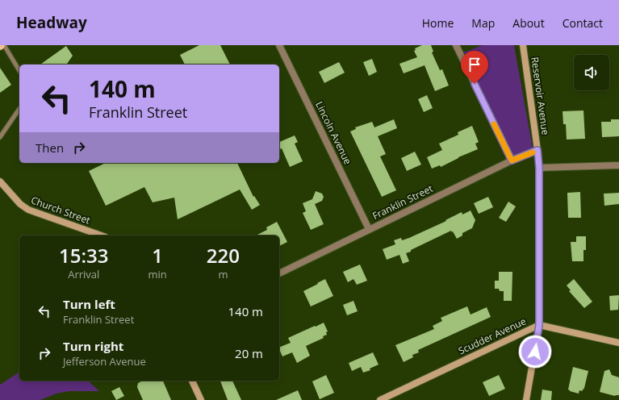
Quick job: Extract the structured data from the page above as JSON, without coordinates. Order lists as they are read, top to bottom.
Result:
{
  "streets": {
    "street": [
      "Reservoir Avenue",
      "Lincoln Avenue",
      "Franklin Street",
      "Church Street",
      "Scudder Avenue"
    ]
  },
  "crossings": [
    ["Reservoir Avenue", "Franklin Street"],
    ["Reservoir Avenue", "Scudder Avenue"],
    ["Lincoln Avenue", "Franklin Street"]
  ],
  "page": {
    "header": "Headway",
    "nav": [
      "Home",
      "Map",
      "About",
      "Contact"
    ],
    "turn": ["140 m", "Franklin Street"],
    "then": "Then",
    "eta": [
      "15:33",
      "Arrival",
      "1",
      "min",
      "220",
      "m"
    ],
    "list": [
      {
        "name": "Turn left",
        "note": "Franklin Street",
        "value": "140 m"
      },
      {
        "name": "Turn right",
        "note": "Jefferson Avenue",
        "value": "20 m"
      }
    ]
  }
}
